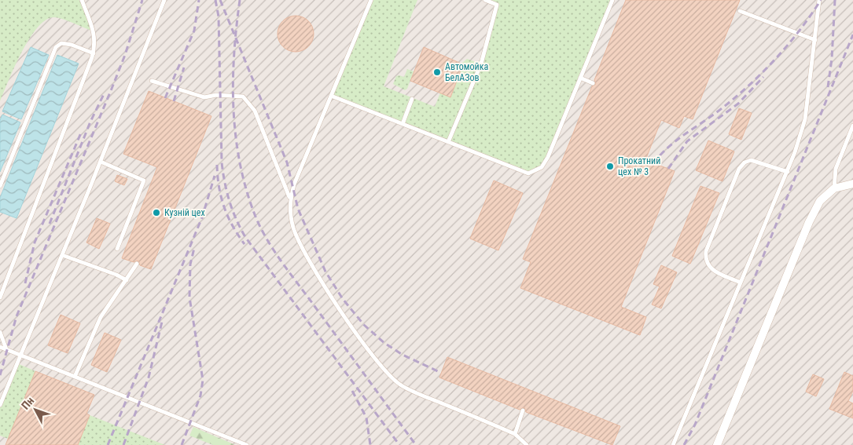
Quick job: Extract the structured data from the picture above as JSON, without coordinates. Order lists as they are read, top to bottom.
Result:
{
  "places": ["Автомойка БелАЗов", "Прокатний цех № 3", "Кузній цех"],
  "north": "top left"
}
